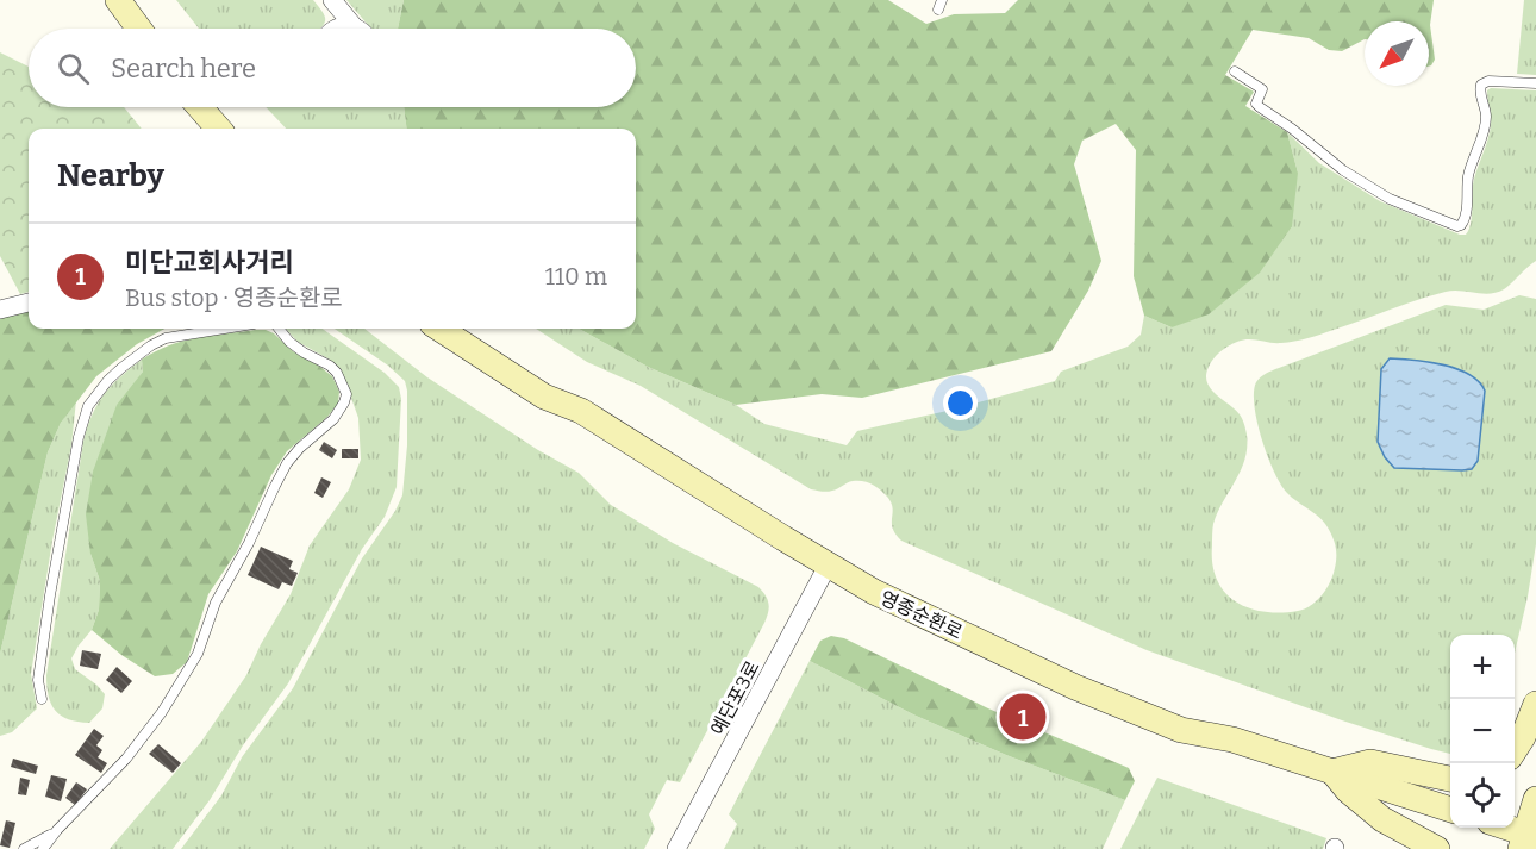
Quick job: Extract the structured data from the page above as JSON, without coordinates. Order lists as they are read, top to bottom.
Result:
{
  "streets": {
    "main road": ["영종순환로"],
    "street": ["예단포3로"]
  },
  "crossings": [
    ["영종순환로", "예단포3로"]
  ],
  "north": "bottom left",
  "page": {
    "search": "Search here",
    "heading": "Nearby",
    "list": [
      {
        "mark": "1",
        "name": "미단교회사거리",
        "note": "Bus stop · 영종순환로",
        "value": "110 m"
      }
    ],
    "map_buttons": ["+", "−"],
    "pins": "1"
  }
}
